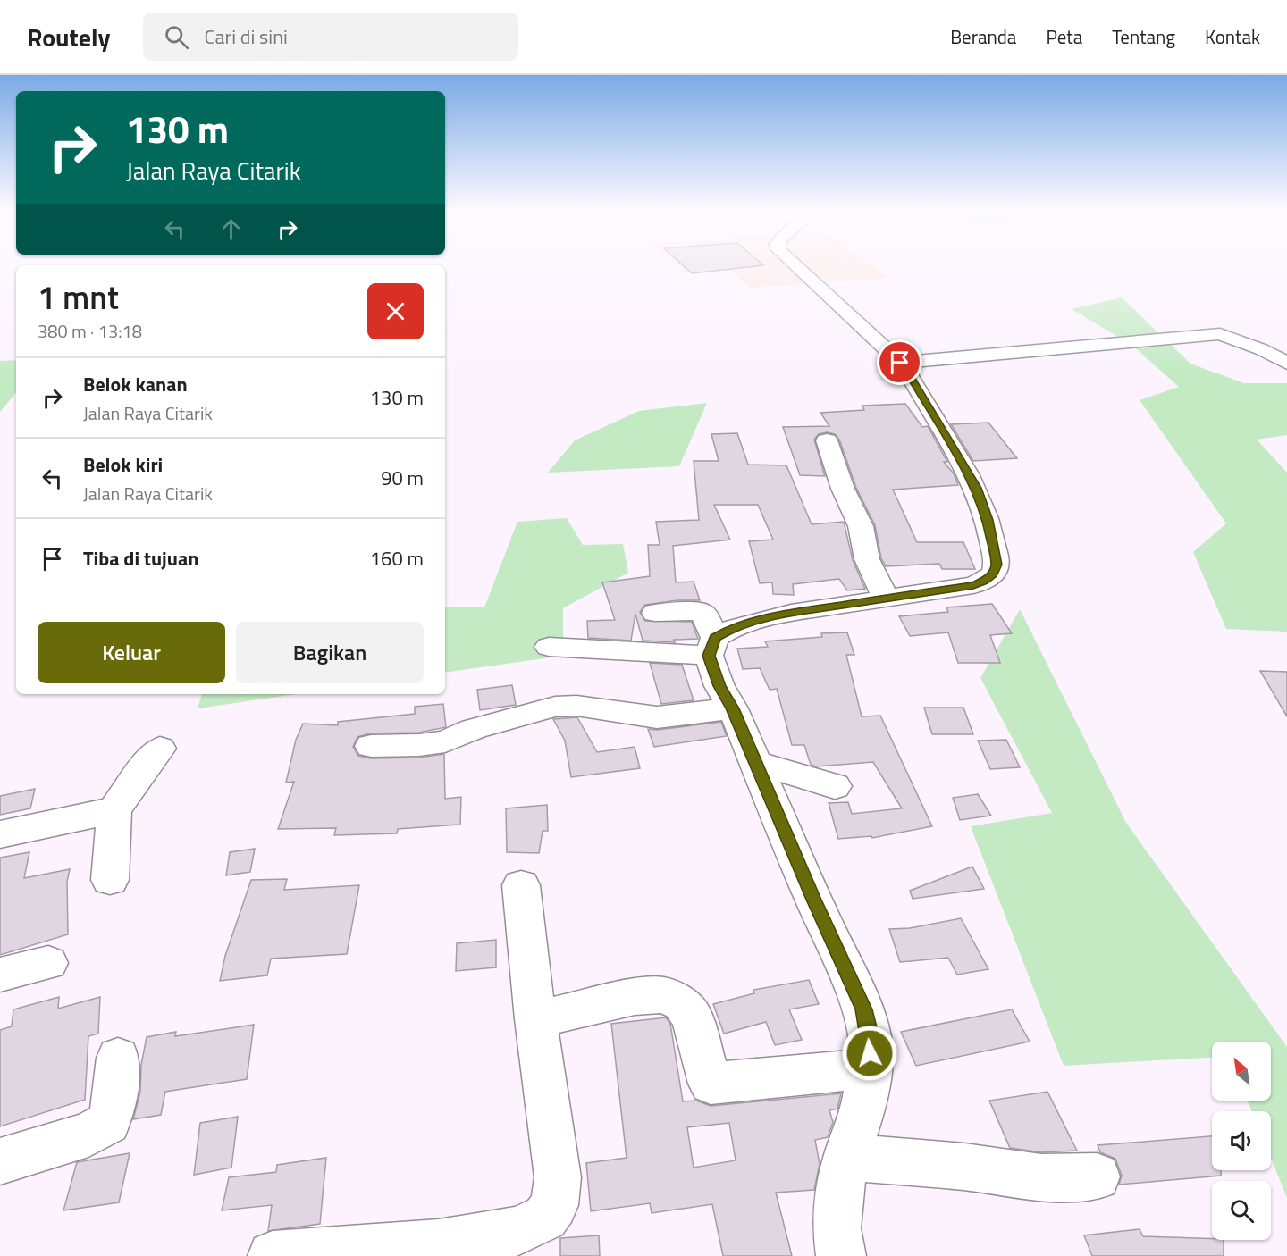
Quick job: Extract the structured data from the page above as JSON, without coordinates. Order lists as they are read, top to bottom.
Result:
{
  "north": "top left",
  "page": {
    "header": "Routely",
    "search": "Cari di sini",
    "nav": [
      "Beranda",
      "Peta",
      "Tentang",
      "Kontak"
    ],
    "turn": ["130 m", "Jalan Raya Citarik"],
    "heading": ["1 mnt", "380 m · 13:18"],
    "list": [
      {
        "name": "Belok kanan",
        "note": "Jalan Raya Citarik",
        "value": "130 m"
      },
      {
        "name": "Belok kiri",
        "note": "Jalan Raya Citarik",
        "value": "90 m"
      },
      {
        "name": "Tiba di tujuan",
        "value": "160 m"
      }
    ],
    "buttons": ["Keluar", "Bagikan"]
  }
}
